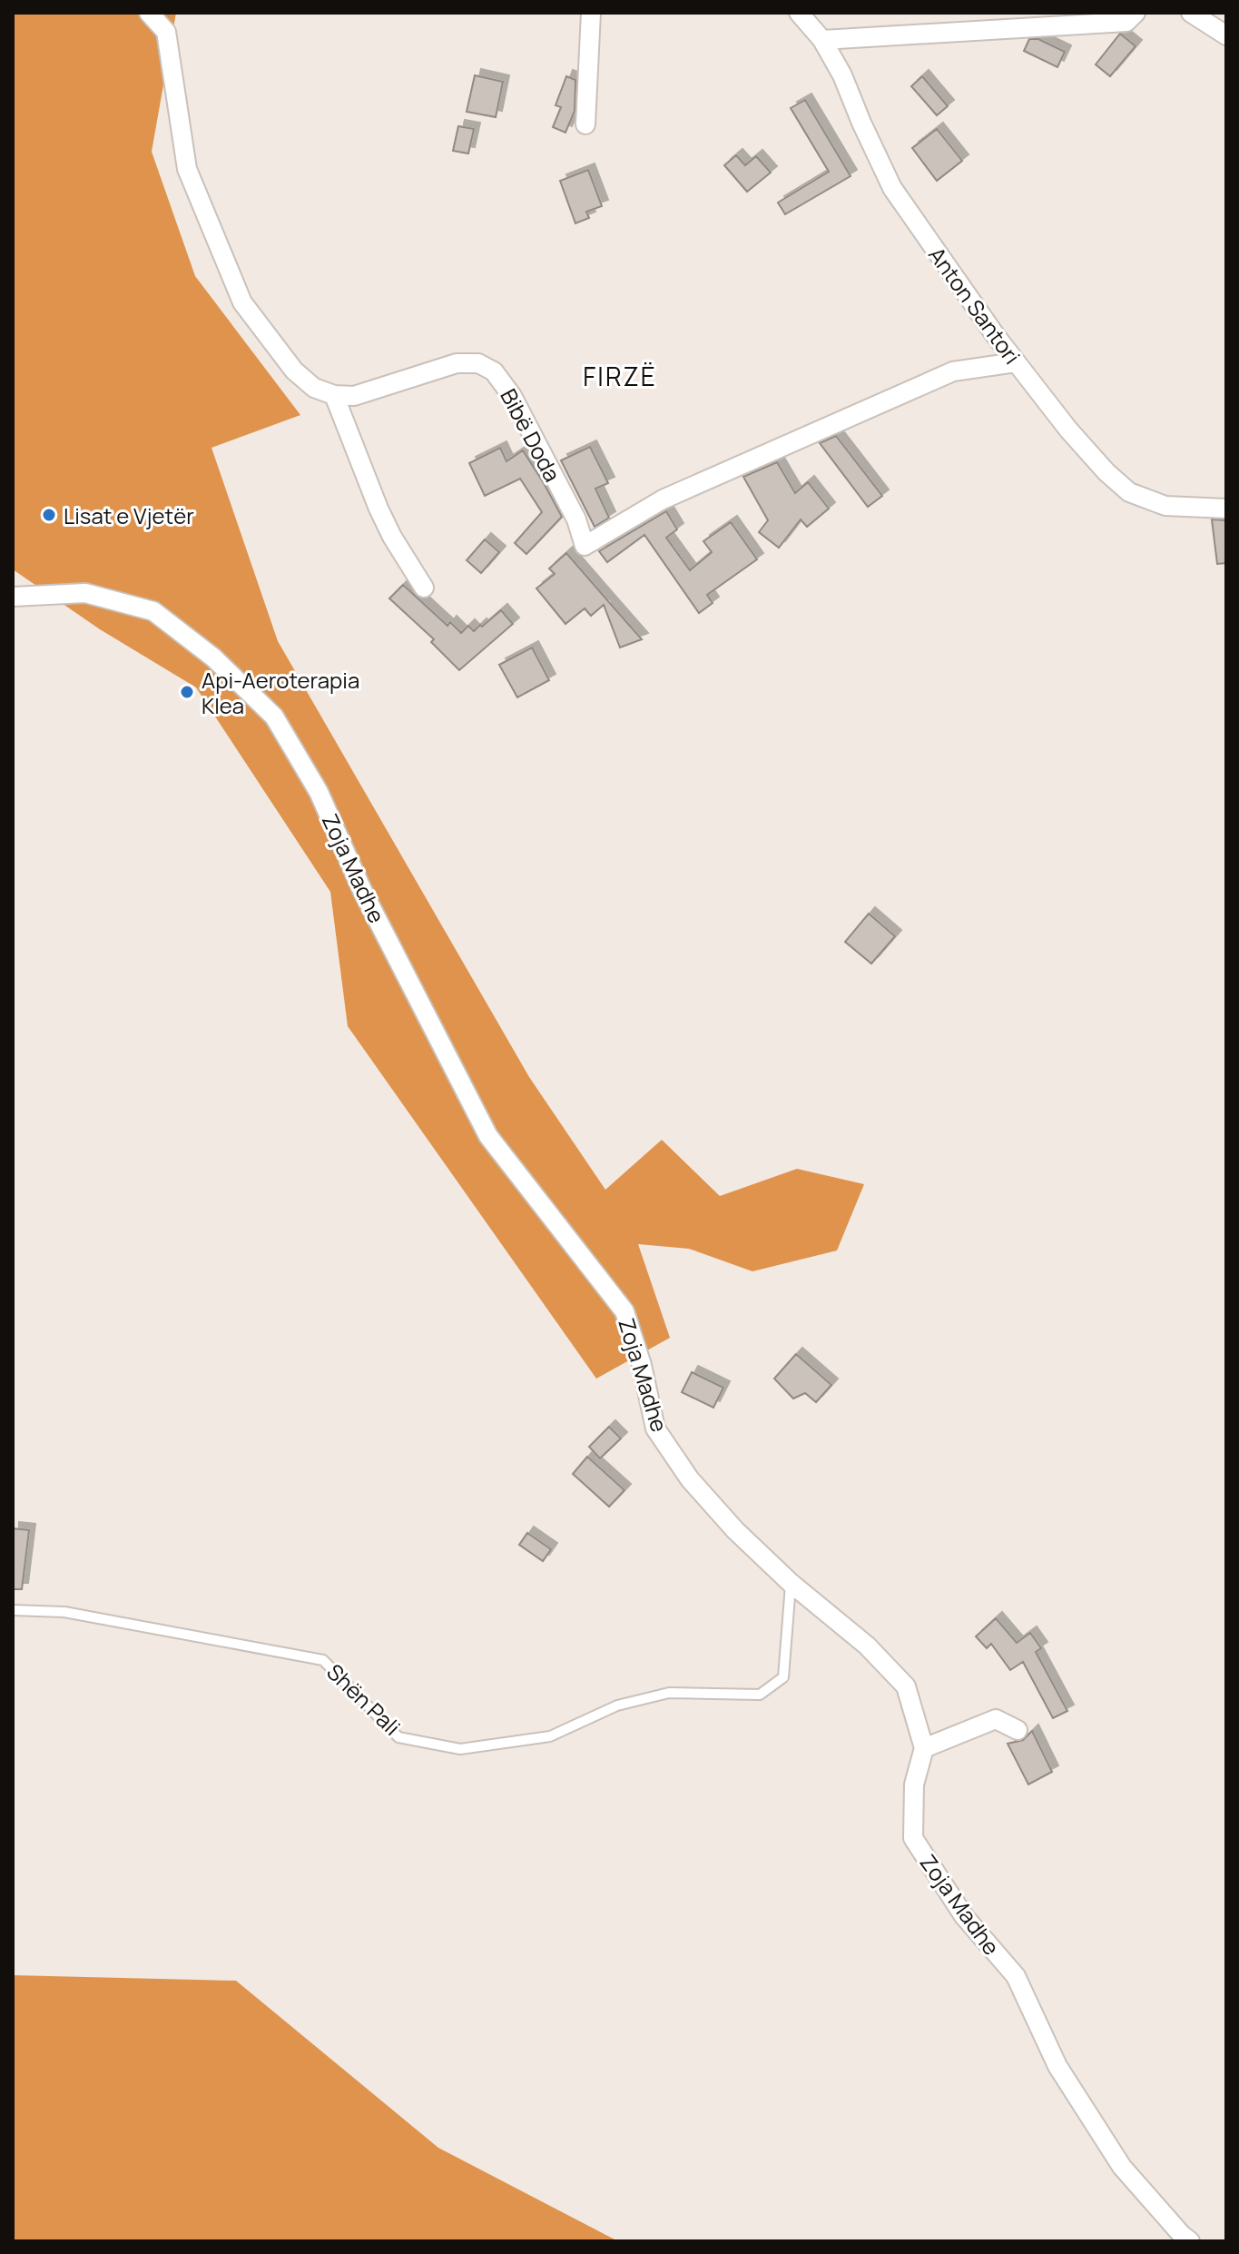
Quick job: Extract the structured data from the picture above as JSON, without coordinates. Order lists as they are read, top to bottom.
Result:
{
  "streets": {
    "street": ["Anton Santori", "Bibë Doda", "Zoja Madhe"],
    "lane": ["Shën Pali"]
  },
  "crossings": [
    ["Anton Santori", "Bibë Doda"],
    ["Zoja Madhe", "Shën Pali"]
  ],
  "districts": ["FIRZË"],
  "places": ["Lisat e Vjetër", "Api-Aeroterapia Klea"]
}
